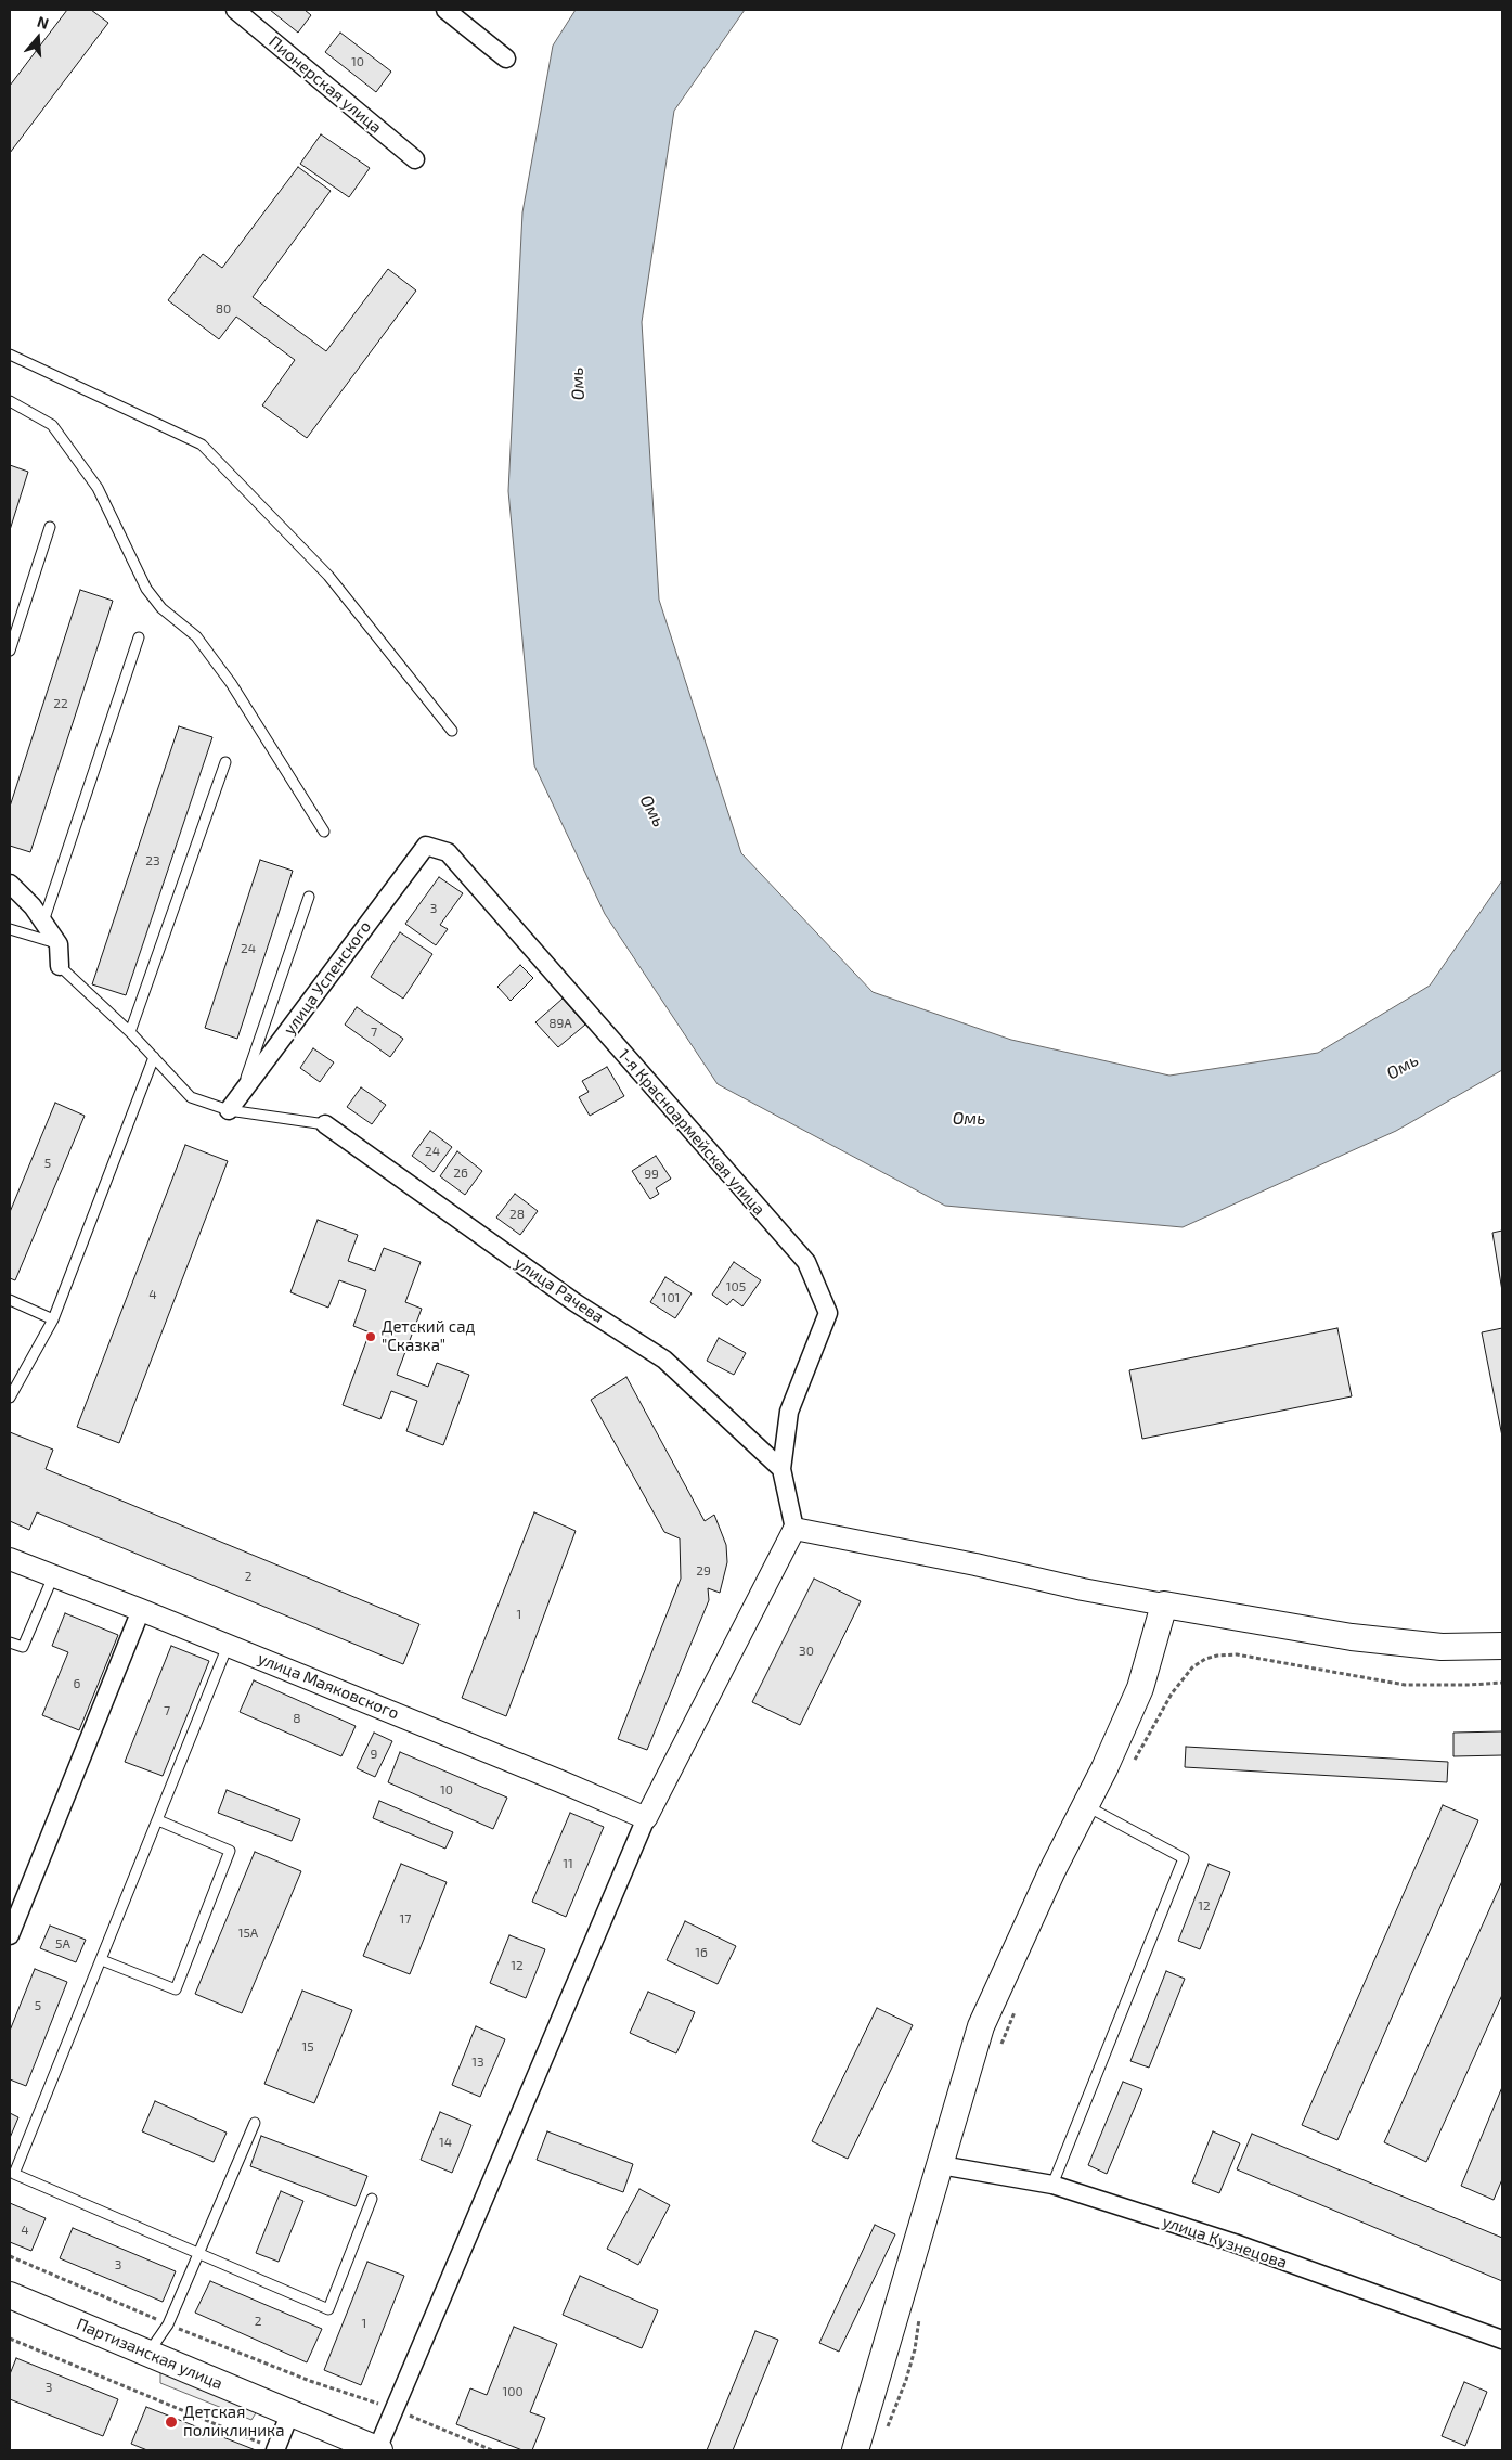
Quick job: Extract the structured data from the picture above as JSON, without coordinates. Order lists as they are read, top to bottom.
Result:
{
  "streets": {
    "main road": ["Партизанская улица"],
    "street": [
      "Пионерская улица",
      "улица Успенского",
      "1-я Красноармейская улица",
      "улица Рачева",
      "улица Маяковского",
      "улица Кузнецова"
    ]
  },
  "crossings": [
    ["улица Успенского", "1-я Красноармейская улица"],
    ["1-я Красноармейская улица", "улица Рачева"]
  ],
  "water": ["Омь"],
  "places": ["Детский сад \"Сказка\"", "Детская поликлиника"],
  "house_numbers": [
    "10",
    "80",
    "22",
    "23",
    "3",
    "24",
    "89А",
    "7",
    "24",
    "5",
    "26",
    "99",
    "28",
    "105",
    "4",
    "101",
    "29",
    "2",
    "1",
    "30",
    "6",
    "7",
    "8",
    "9",
    "10",
    "11",
    "12",
    "17",
    "15А",
    "5А",
    "16",
    "12",
    "5",
    "15",
    "13",
    "14",
    "4",
    "3",
    "2",
    "1",
    "3",
    "100"
  ],
  "north": "top"
}
